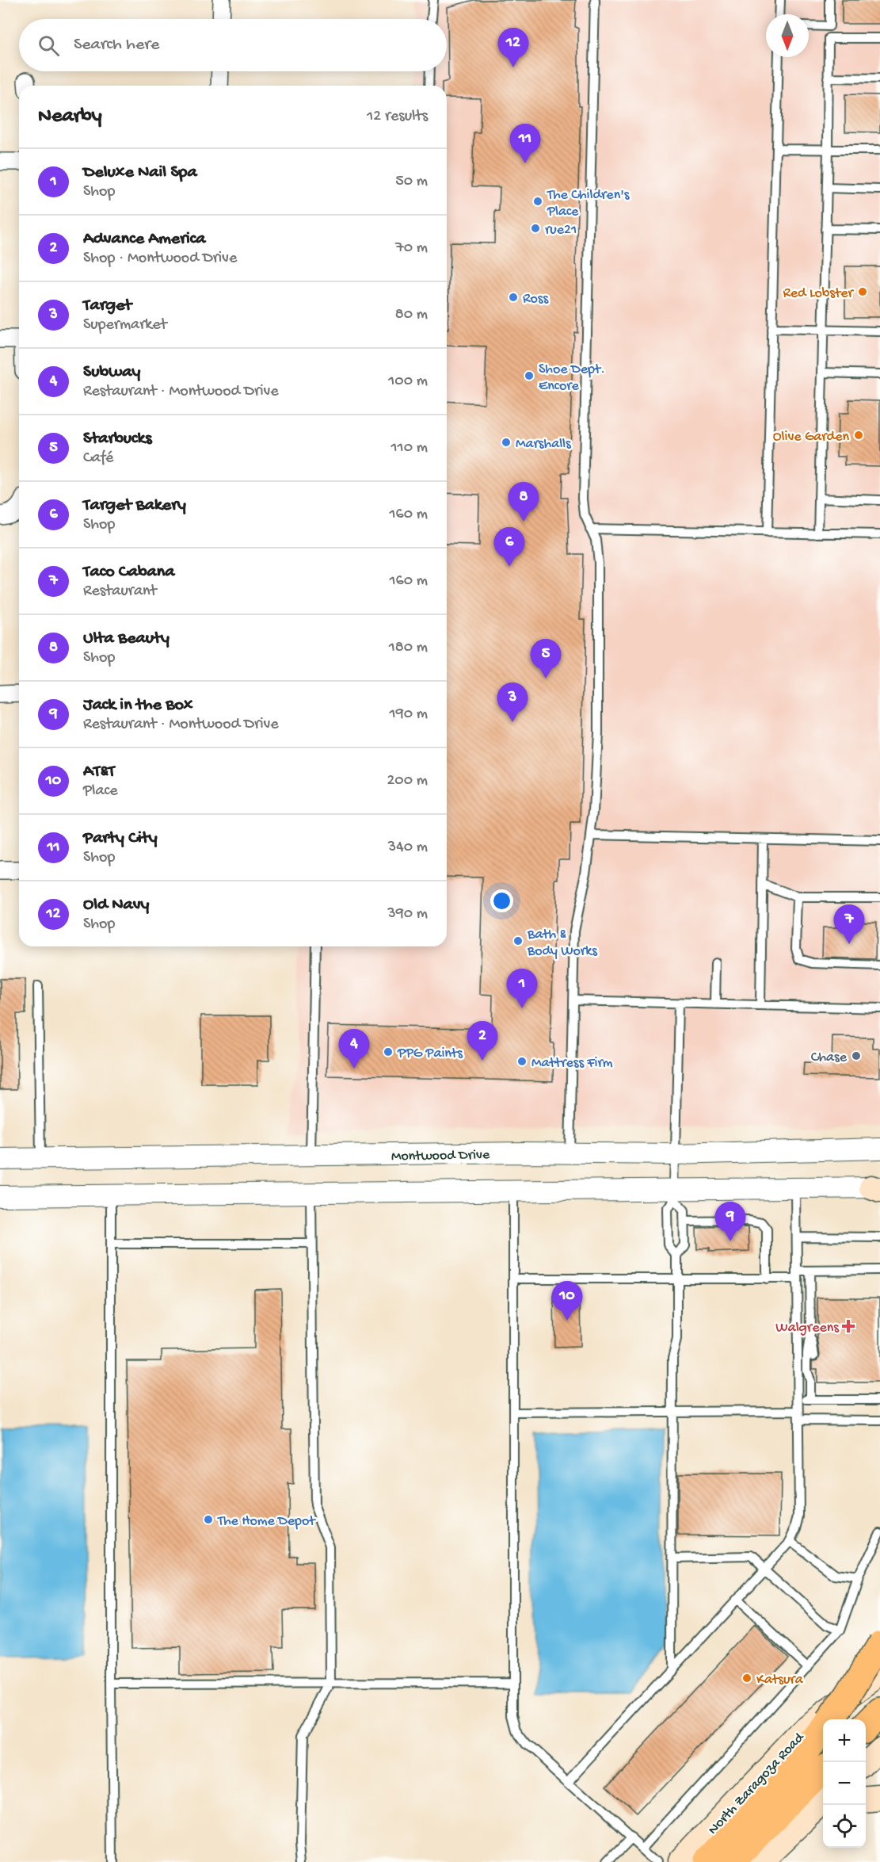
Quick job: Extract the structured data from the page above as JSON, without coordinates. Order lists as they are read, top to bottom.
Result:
{
  "streets": {
    "main road": ["North Zaragoza Road"],
    "street": ["Montwood Drive"]
  },
  "places": {
    "other": [
      "The Children's Place",
      "rue21",
      "Red Lobster",
      "Ross",
      "Shoe Dept. Encore",
      "Olive Garden",
      "Marshalls",
      "Bath & Body Works",
      "PPG Paints",
      "Chase",
      "Mattress Firm",
      "The Home Depot",
      "Katsura"
    ],
    "health": ["Walgreens"]
  },
  "north": "bottom",
  "page": {
    "search": "Search here",
    "pins": [
      "12",
      "11",
      "8",
      "6",
      "5",
      "3",
      "7",
      "1",
      "2",
      "4",
      "9",
      "10"
    ],
    "heading": ["Nearby", "12 results"],
    "list": [
      {
        "mark": "1",
        "name": "Deluxe Nail Spa",
        "note": "Shop",
        "value": "50 m"
      },
      {
        "mark": "2",
        "name": "Advance America",
        "note": "Shop · Montwood Drive",
        "value": "70 m"
      },
      {
        "mark": "3",
        "name": "Target",
        "note": "Supermarket",
        "value": "80 m"
      },
      {
        "mark": "4",
        "name": "Subway",
        "note": "Restaurant · Montwood Drive",
        "value": "100 m"
      },
      {
        "mark": "5",
        "name": "Starbucks",
        "note": "Café",
        "value": "110 m"
      },
      {
        "mark": "6",
        "name": "Target Bakery",
        "note": "Shop",
        "value": "160 m"
      },
      {
        "mark": "7",
        "name": "Taco Cabana",
        "note": "Restaurant",
        "value": "160 m"
      },
      {
        "mark": "8",
        "name": "Ulta Beauty",
        "note": "Shop",
        "value": "180 m"
      },
      {
        "mark": "9",
        "name": "Jack in the Box",
        "note": "Restaurant · Montwood Drive",
        "value": "190 m"
      },
      {
        "mark": "10",
        "name": "AT&T",
        "note": "Place",
        "value": "200 m"
      },
      {
        "mark": "11",
        "name": "Party City",
        "note": "Shop",
        "value": "340 m"
      },
      {
        "mark": "12",
        "name": "Old Navy",
        "note": "Shop",
        "value": "390 m"
      }
    ],
    "map_buttons": ["+", "−"]
  }
}
